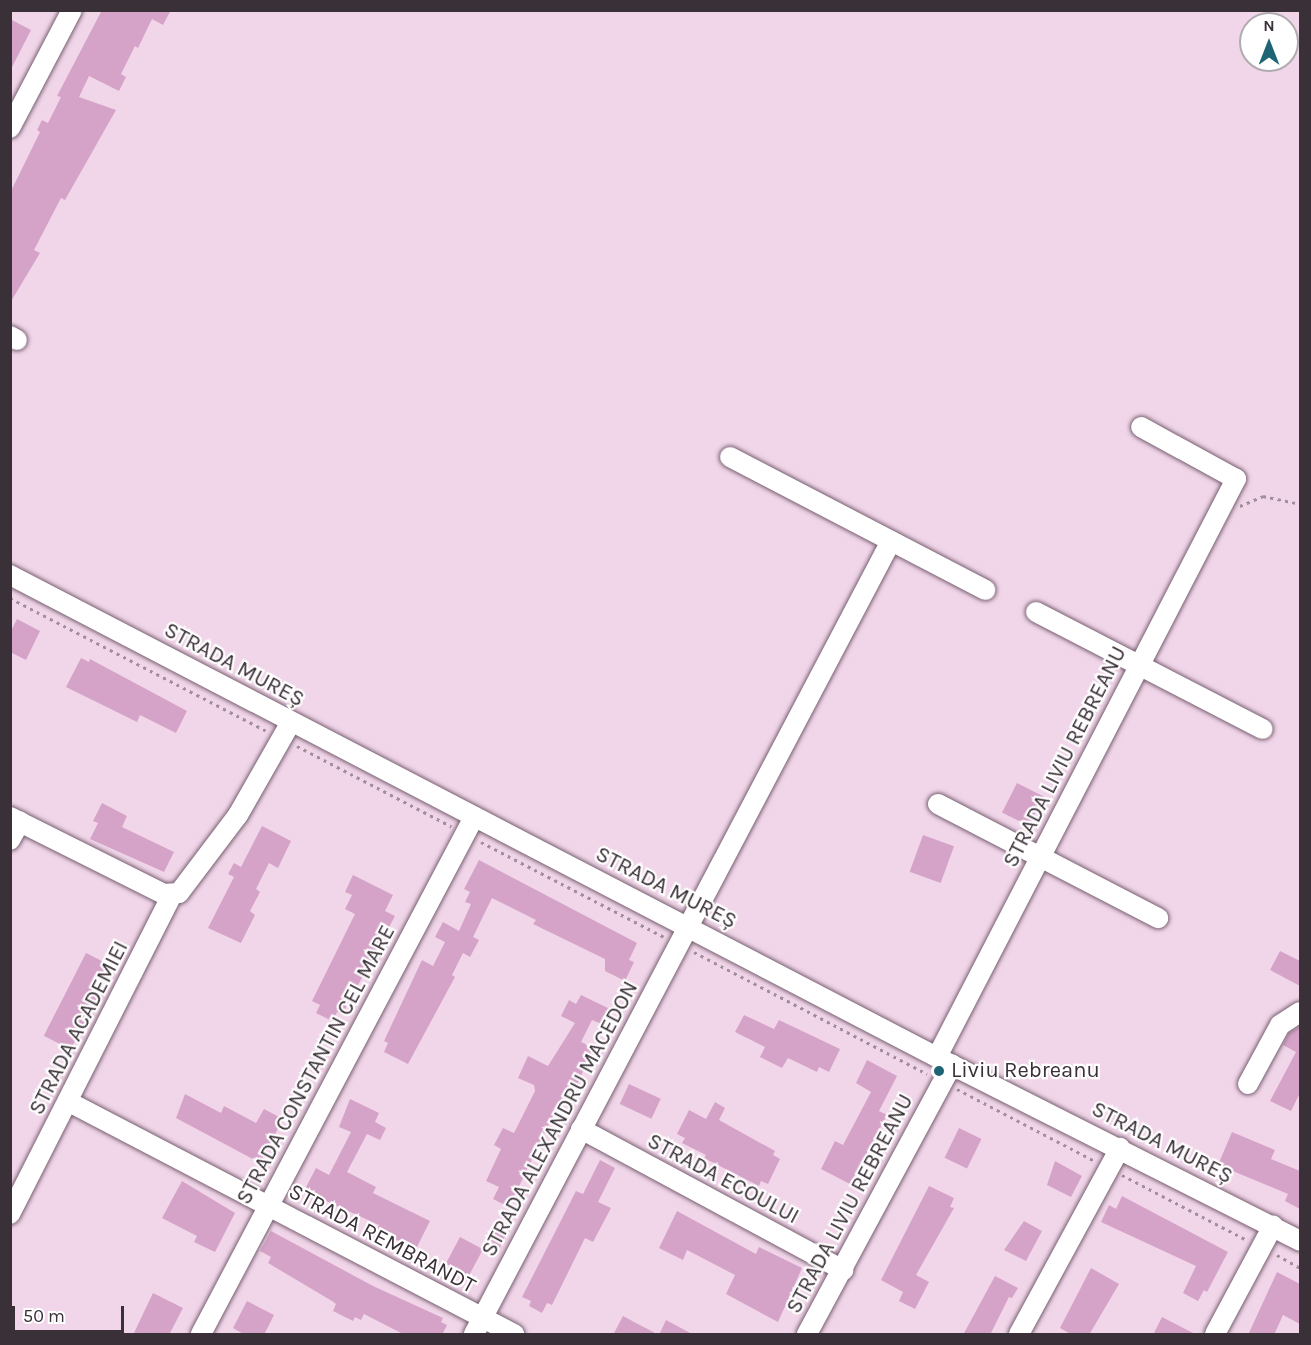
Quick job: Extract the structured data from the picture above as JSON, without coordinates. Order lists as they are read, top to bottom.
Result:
{
  "streets": {
    "street": [
      "STRADA MUREȘ",
      "STRADA LIVIU REBREANU",
      "STRADA ACADEMIEI",
      "STRADA CONSTANTIN CEL MARE",
      "STRADA ALEXANDRU MACEDON",
      "STRADA ECOULUI",
      "STRADA REMBRANDT"
    ]
  },
  "crossings": [
    ["STRADA MUREȘ", "STRADA LIVIU REBREANU"],
    ["STRADA MUREȘ", "STRADA ACADEMIEI"],
    ["STRADA MUREȘ", "STRADA CONSTANTIN CEL MARE"],
    ["STRADA MUREȘ", "STRADA ALEXANDRU MACEDON"],
    ["STRADA LIVIU REBREANU", "STRADA ECOULUI"],
    ["STRADA ACADEMIEI", "STRADA REMBRANDT"],
    ["STRADA CONSTANTIN CEL MARE", "STRADA REMBRANDT"],
    ["STRADA ALEXANDRU MACEDON", "STRADA ECOULUI"],
    ["STRADA ALEXANDRU MACEDON", "STRADA REMBRANDT"]
  ],
  "places": ["Liviu Rebreanu"],
  "scale_bar": "50 m",
  "north": "top"
}
